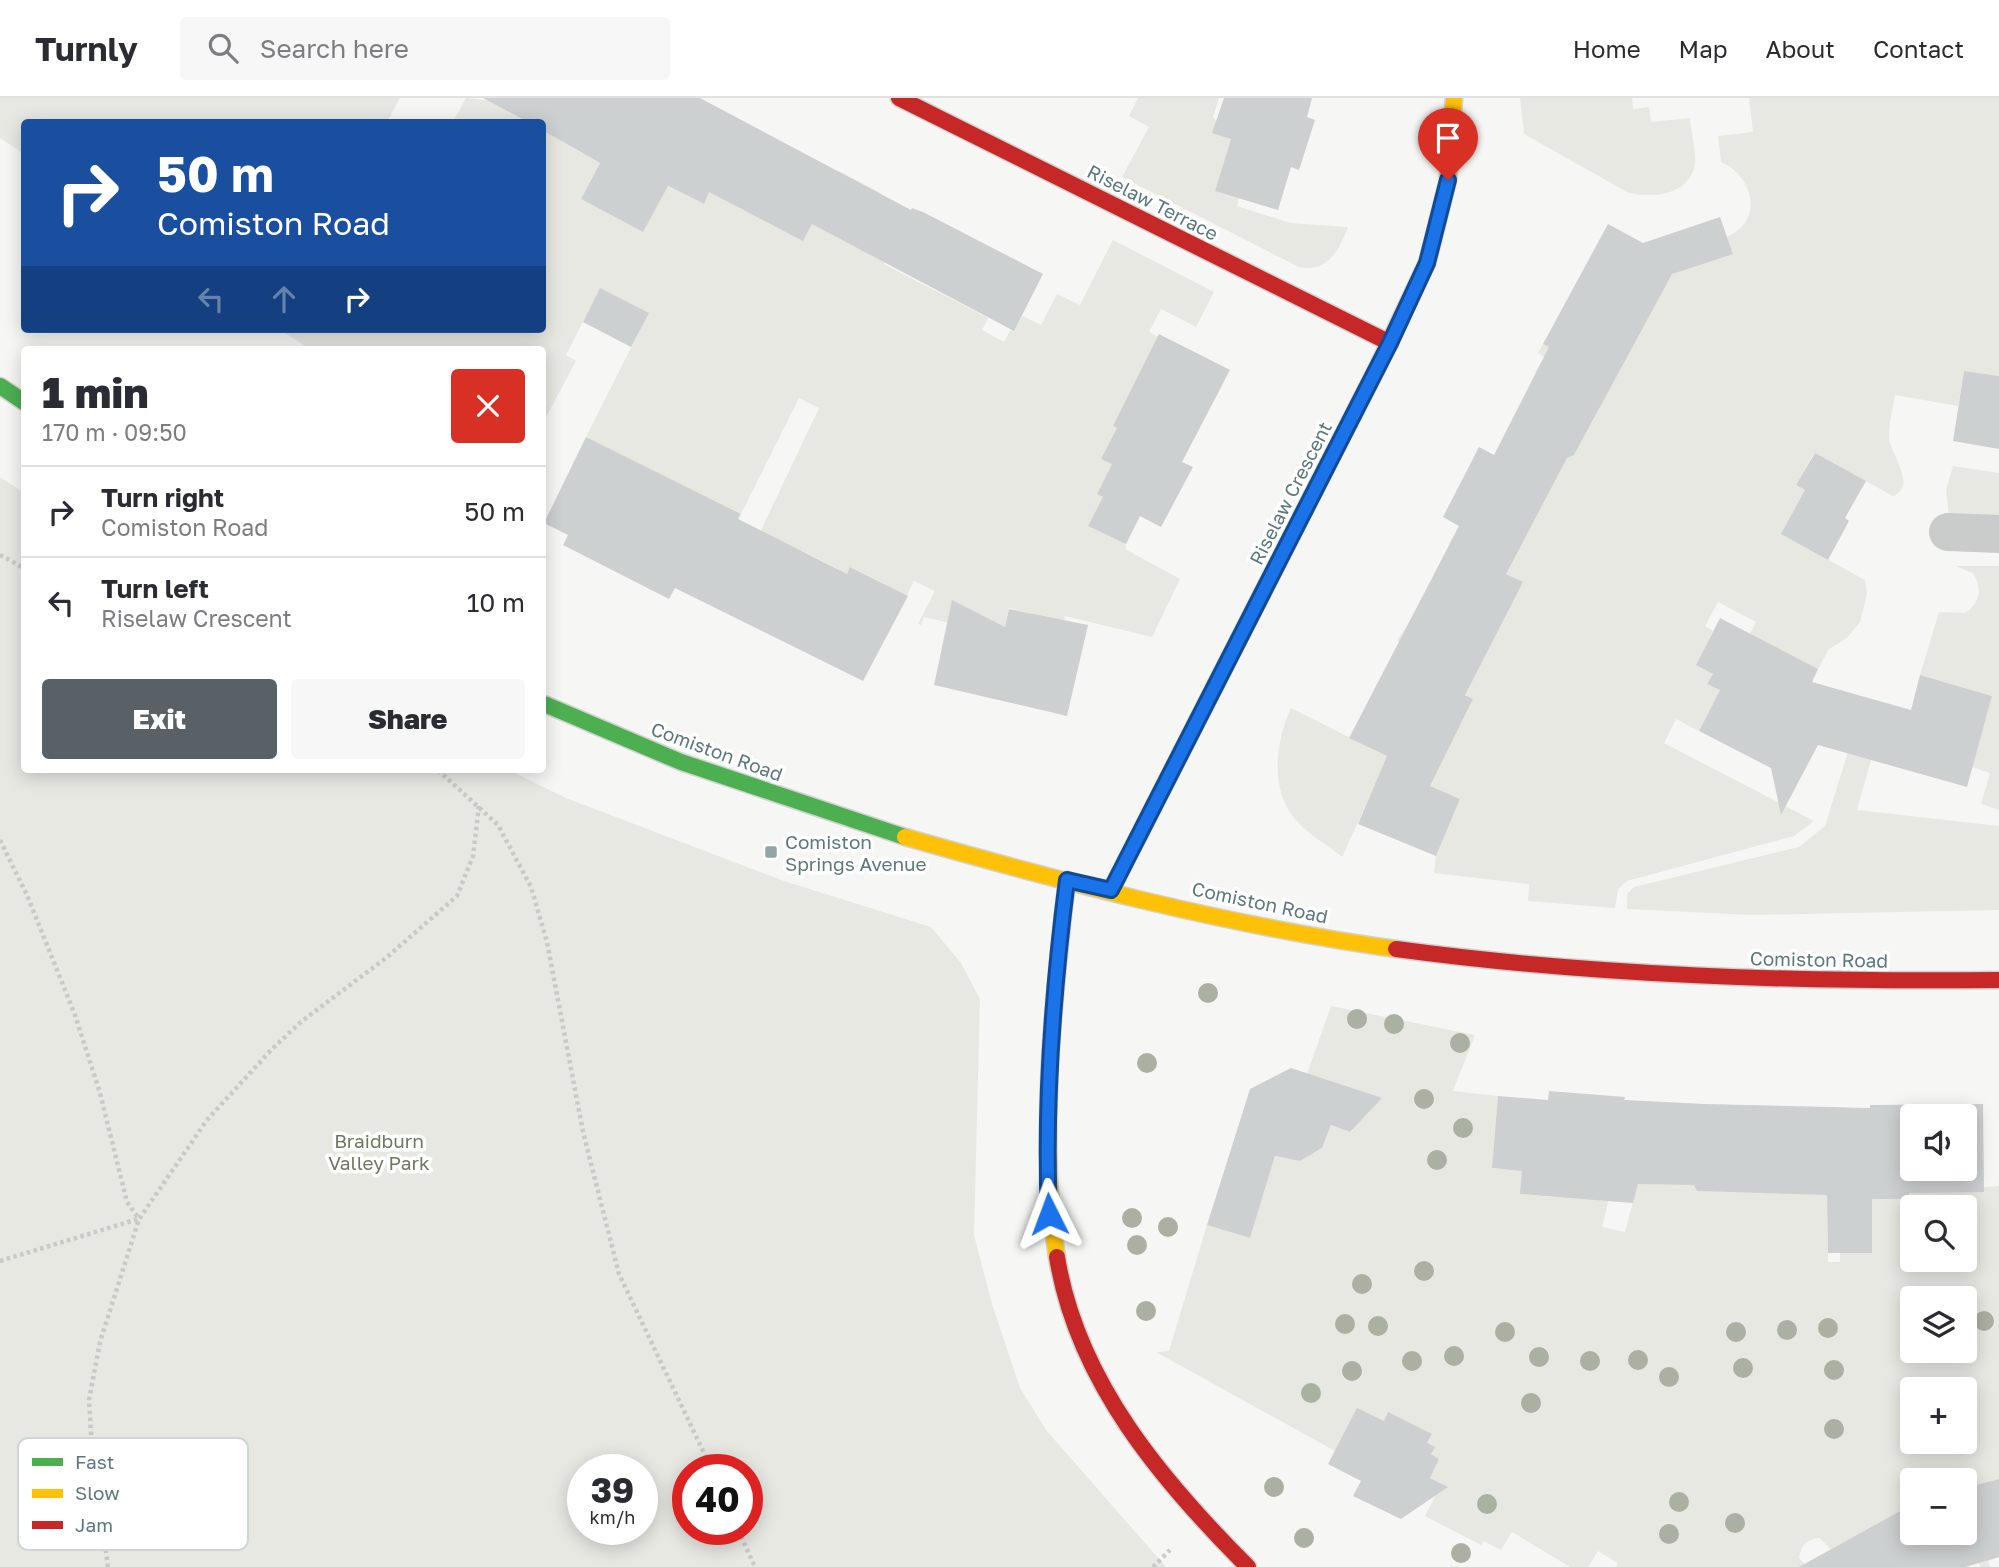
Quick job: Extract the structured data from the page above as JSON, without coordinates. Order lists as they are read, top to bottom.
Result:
{
  "streets": {
    "street": ["Riselaw Terrace", "Riselaw Crescent", "Comiston Road"]
  },
  "crossings": [
    ["Riselaw Terrace", "Riselaw Crescent"],
    ["Riselaw Crescent", "Comiston Road"]
  ],
  "parks": ["Braidburn Valley Park"],
  "places": {
    "transit": ["Comiston Springs Avenue"]
  },
  "legend": ["Fast", "Slow", "Jam"],
  "page": {
    "header": "Turnly",
    "search": "Search here",
    "nav": [
      "Home",
      "Map",
      "About",
      "Contact"
    ],
    "turn": ["50 m", "Comiston Road"],
    "heading": ["1 min", "170 m · 09:50"],
    "list": [
      {
        "name": "Turn right",
        "note": "Comiston Road",
        "value": "50 m"
      },
      {
        "name": "Turn left",
        "note": "Riselaw Crescent",
        "value": "10 m"
      }
    ],
    "buttons": ["Exit", "Share"],
    "map_buttons": ["+", "−"],
    "speed": "39 km/h",
    "limit": "40"
  }
}
